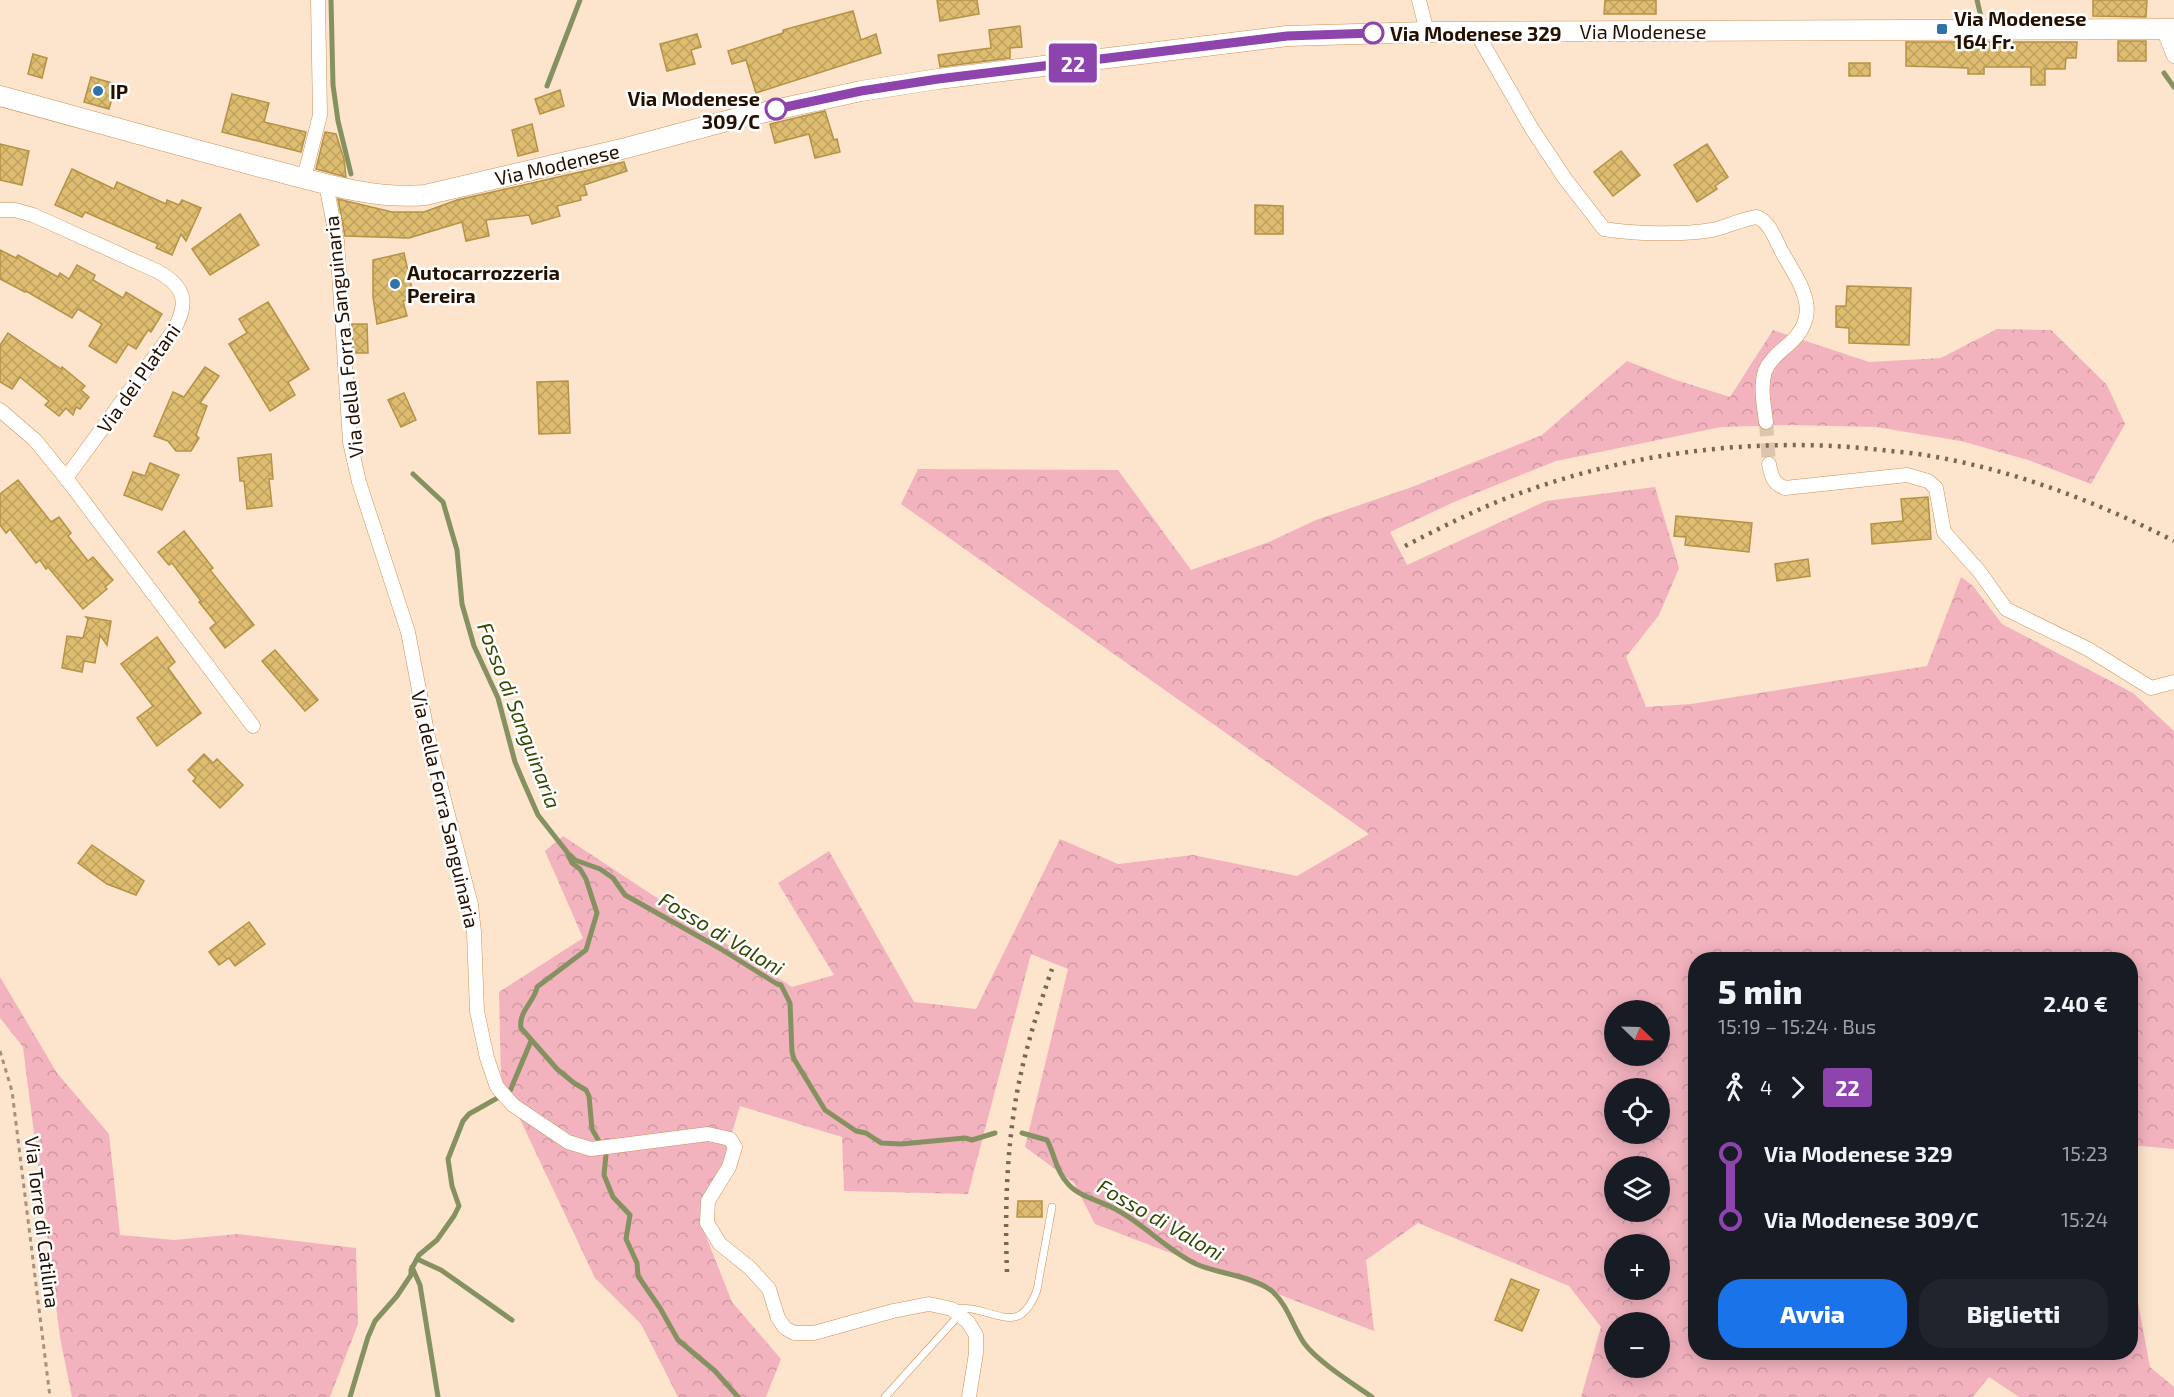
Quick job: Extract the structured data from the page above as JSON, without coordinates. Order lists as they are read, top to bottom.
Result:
{
  "streets": {
    "street": ["Via Modenese", "Via della Forra Sanguinaria", "Via dei Platani"],
    "path": ["Via Torre di Catilina"]
  },
  "crossings": [
    ["Via Modenese", "Via della Forra Sanguinaria"]
  ],
  "water": ["Fosso di Sanguinaria", "Fosso di Valoni"],
  "places": {
    "transit": ["Via Modenese 164 Fr."],
    "other": [
      "Via Modenese 329",
      "IP",
      "Via Modenese 309/C",
      "Autocarrozzeria Pereira"
    ]
  },
  "lines": ["bus line 22"],
  "north": "bottom right",
  "page": {
    "on_map": "22",
    "heading": ["5 min", "15:19 – 15:24 · Bus", "2.40 €"],
    "map_buttons": ["+", "−"],
    "legs": ["4", "22"],
    "list": [
      {
        "name": "Via Modenese 329",
        "value": "15:23"
      },
      {
        "name": "Via Modenese 309/C",
        "value": "15:24"
      }
    ],
    "buttons": ["Avvia", "Biglietti"]
  }
}
